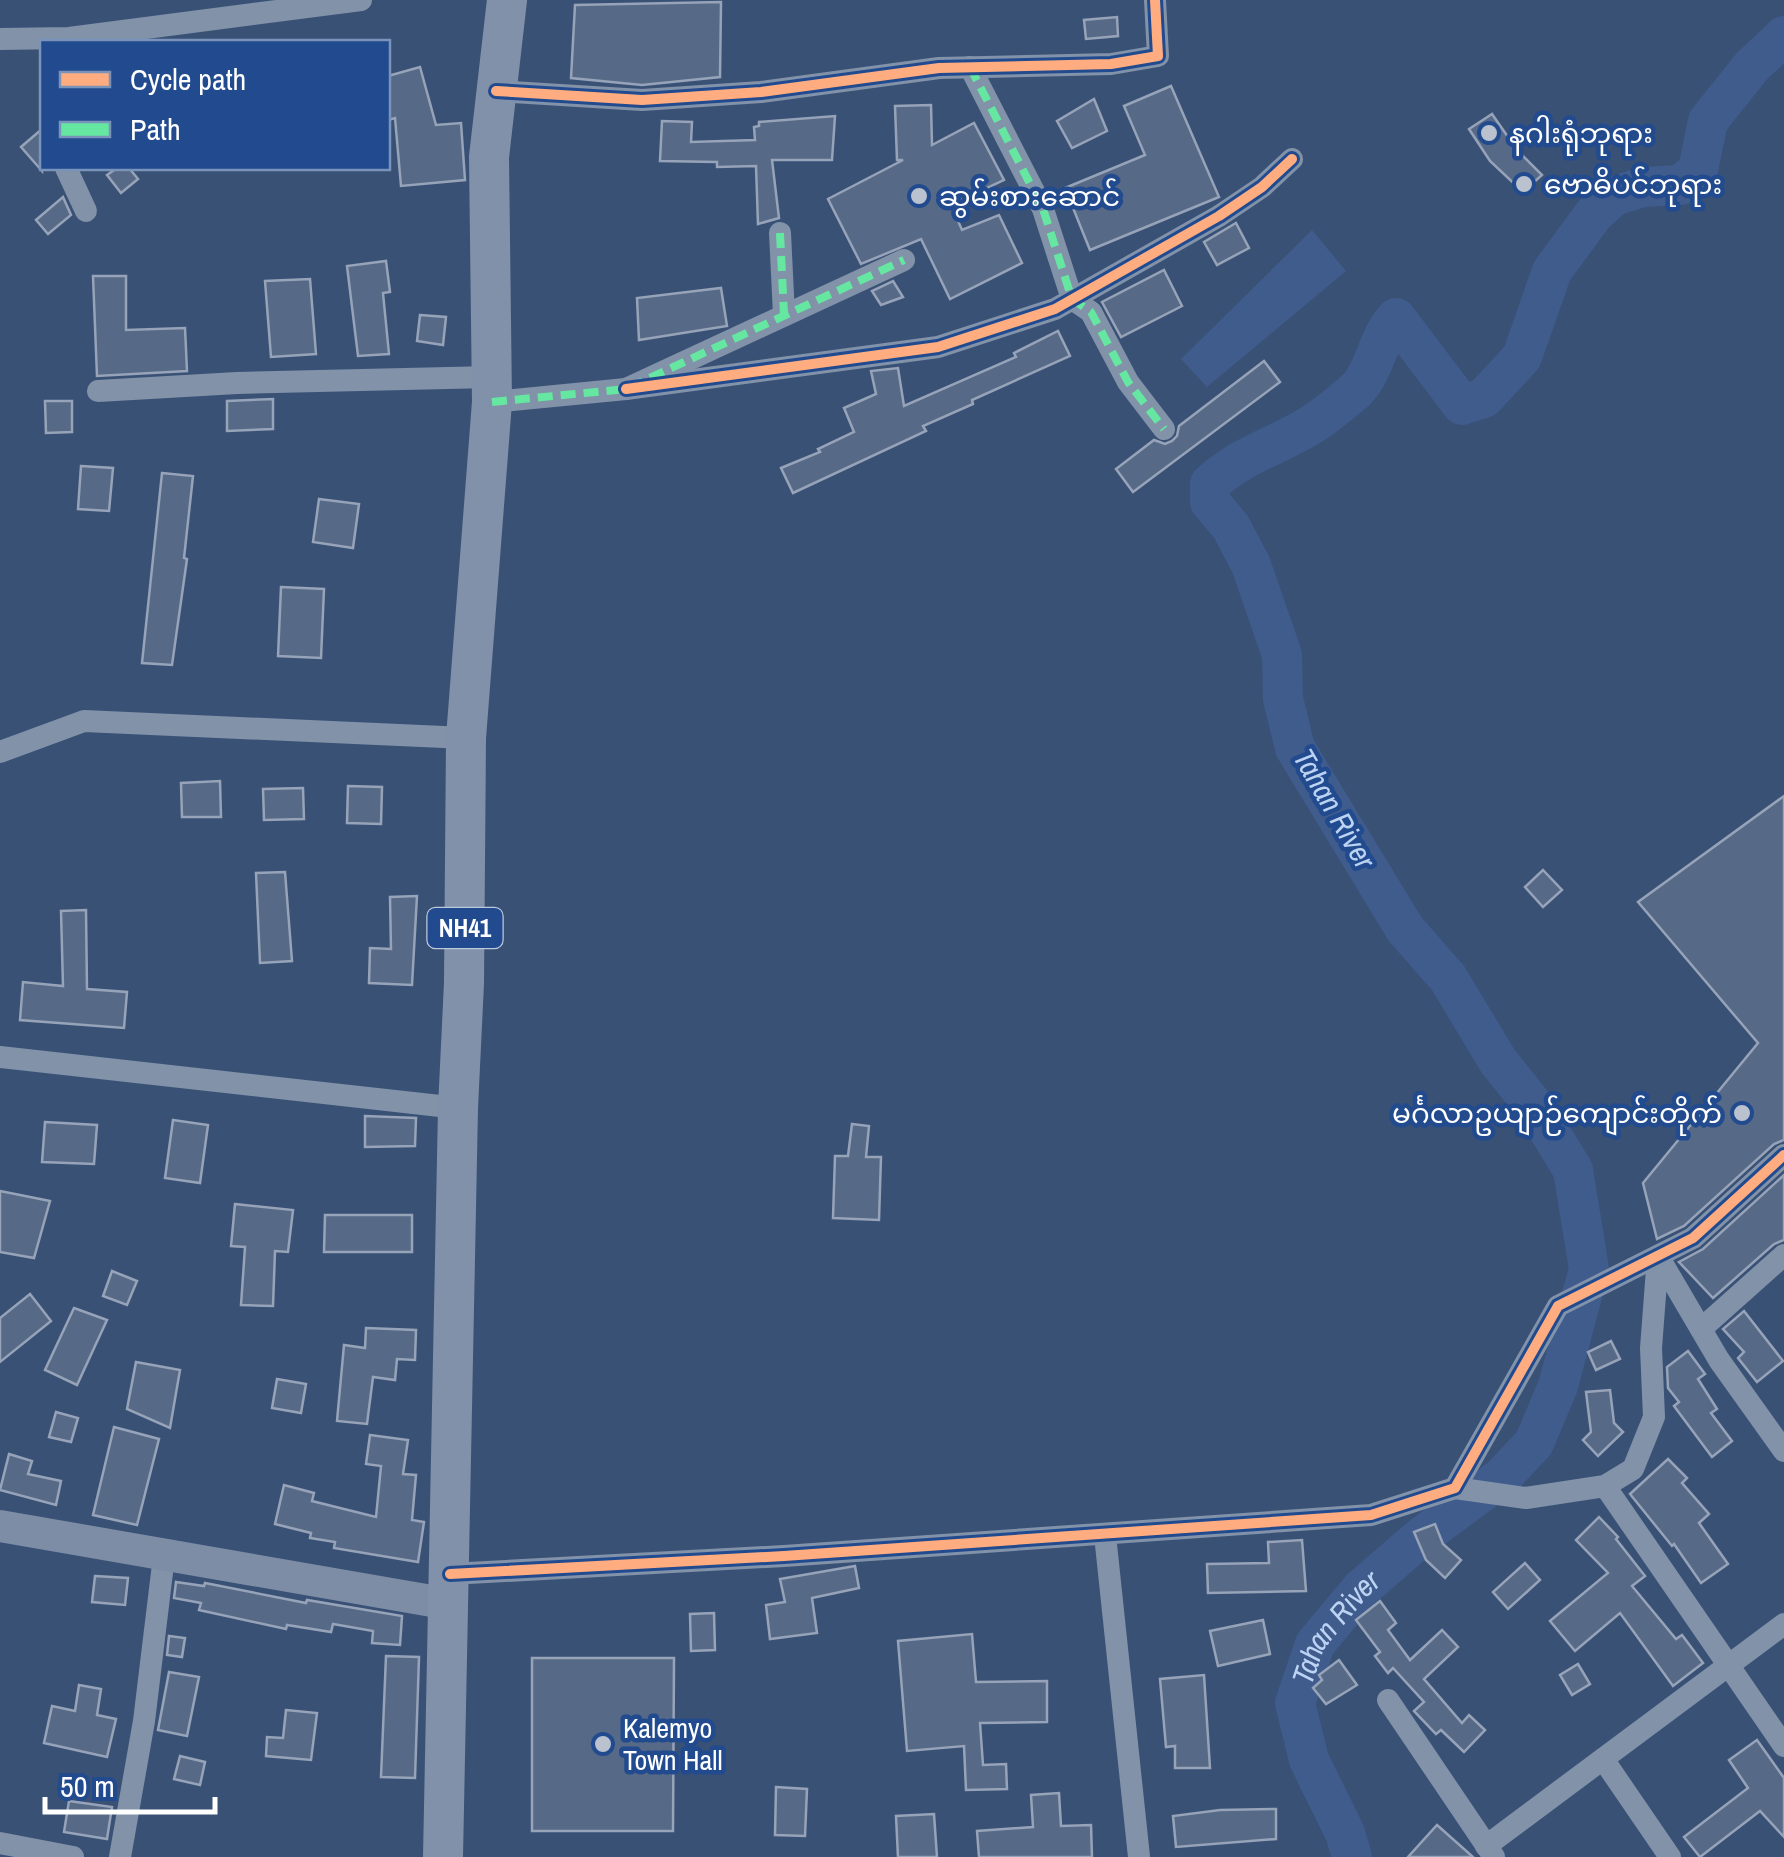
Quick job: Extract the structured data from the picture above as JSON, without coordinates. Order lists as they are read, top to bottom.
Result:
{
  "streets": {
    "highway": ["NH41"]
  },
  "water": ["Tahan River"],
  "places": [
    "နဂါးရုံဘုရား",
    "ဗောဓိပင်ဘုရား",
    "ဆွမ်းစားဆောင်",
    "မင်္ဂလာဥယျာဉ်ကျောင်းတိုက်",
    "Kalemyo Town Hall"
  ],
  "legend": ["Cycle path", "Path"],
  "scale_bar": "50 m"
}
